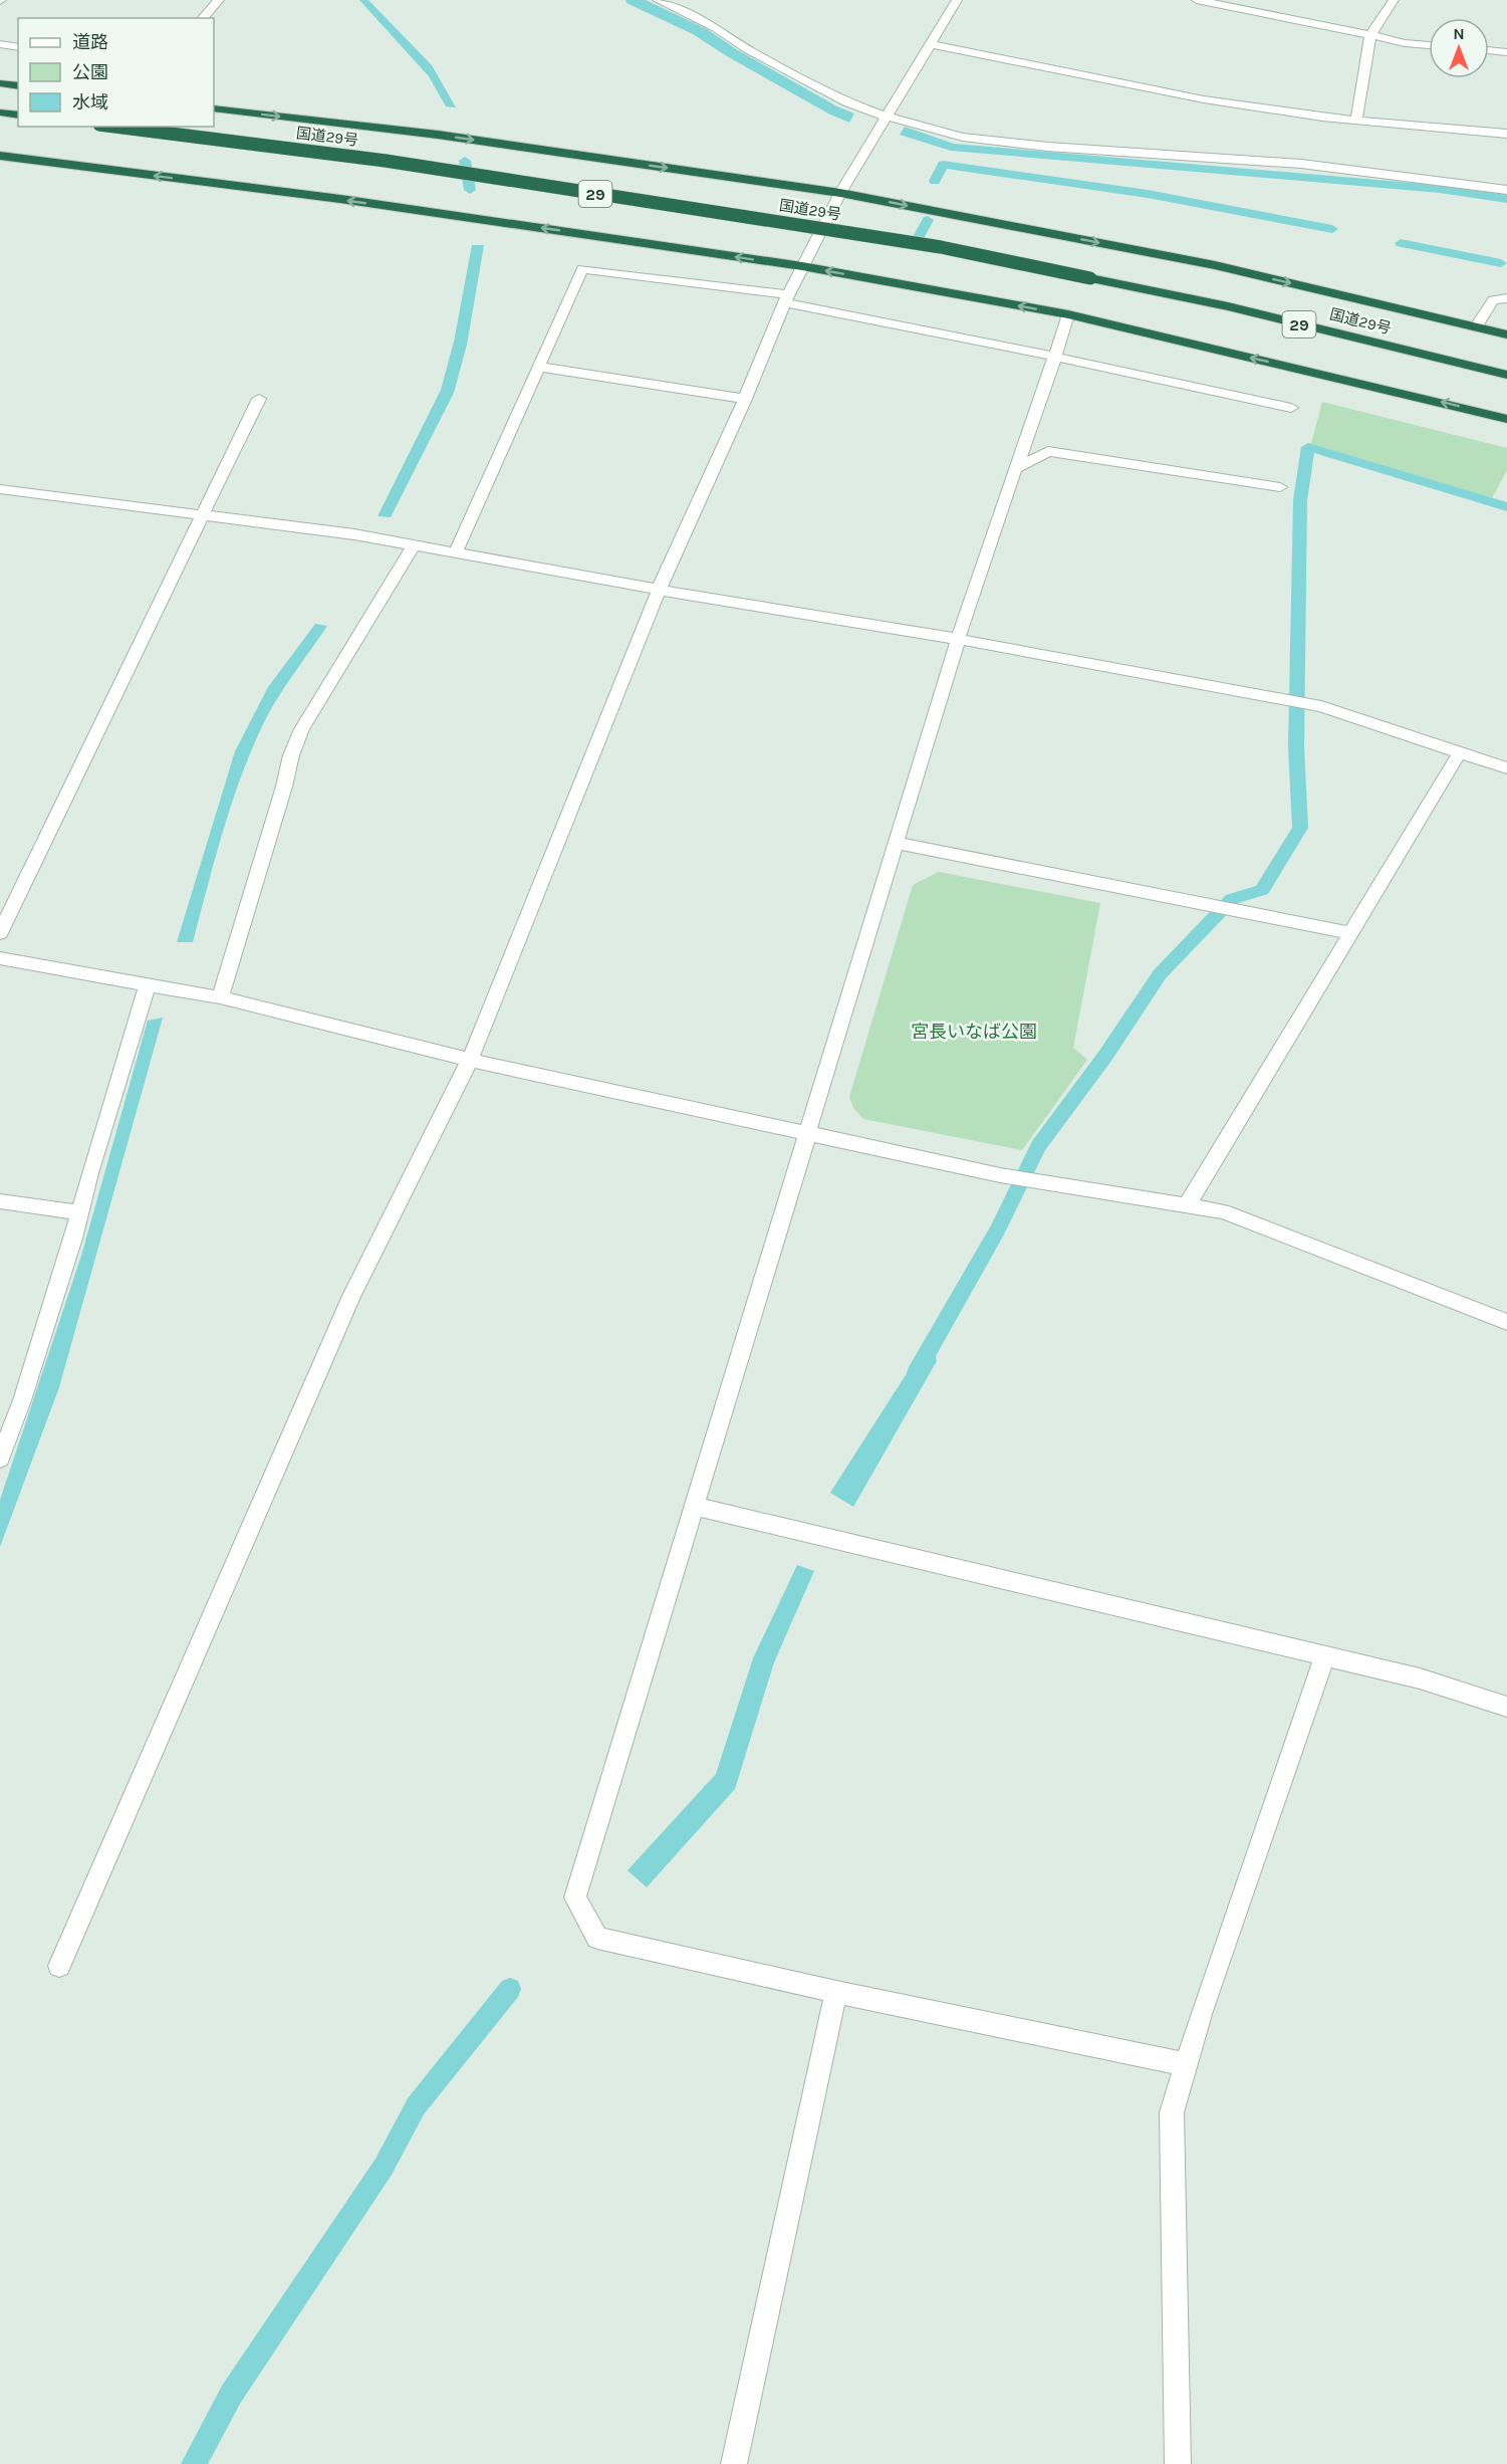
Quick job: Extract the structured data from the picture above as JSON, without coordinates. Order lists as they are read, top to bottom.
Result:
{
  "streets": {
    "highway": ["国道29号", "29"]
  },
  "parks": ["宮長いなば公園"],
  "legend": ["道路", "公園", "水域"],
  "north": "top"
}
